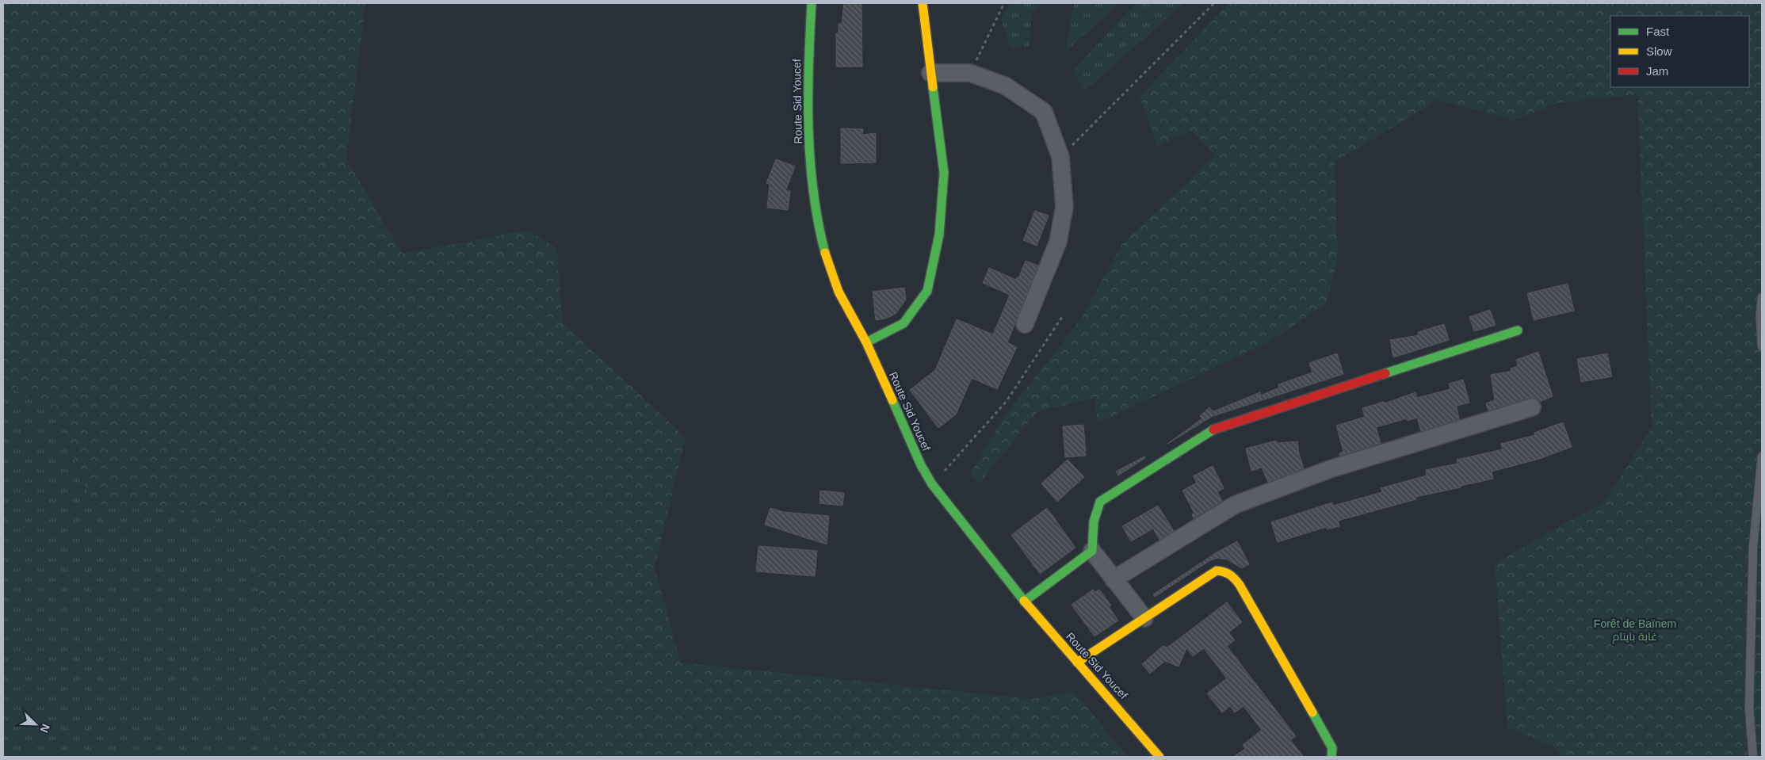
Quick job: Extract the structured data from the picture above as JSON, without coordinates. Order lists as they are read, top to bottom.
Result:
{
  "streets": {
    "street": ["Route Sid Youcef"]
  },
  "parks": ["Forêt de Baïnem غابة باينام"],
  "legend": ["Fast", "Slow", "Jam"],
  "north": "bottom right"
}
